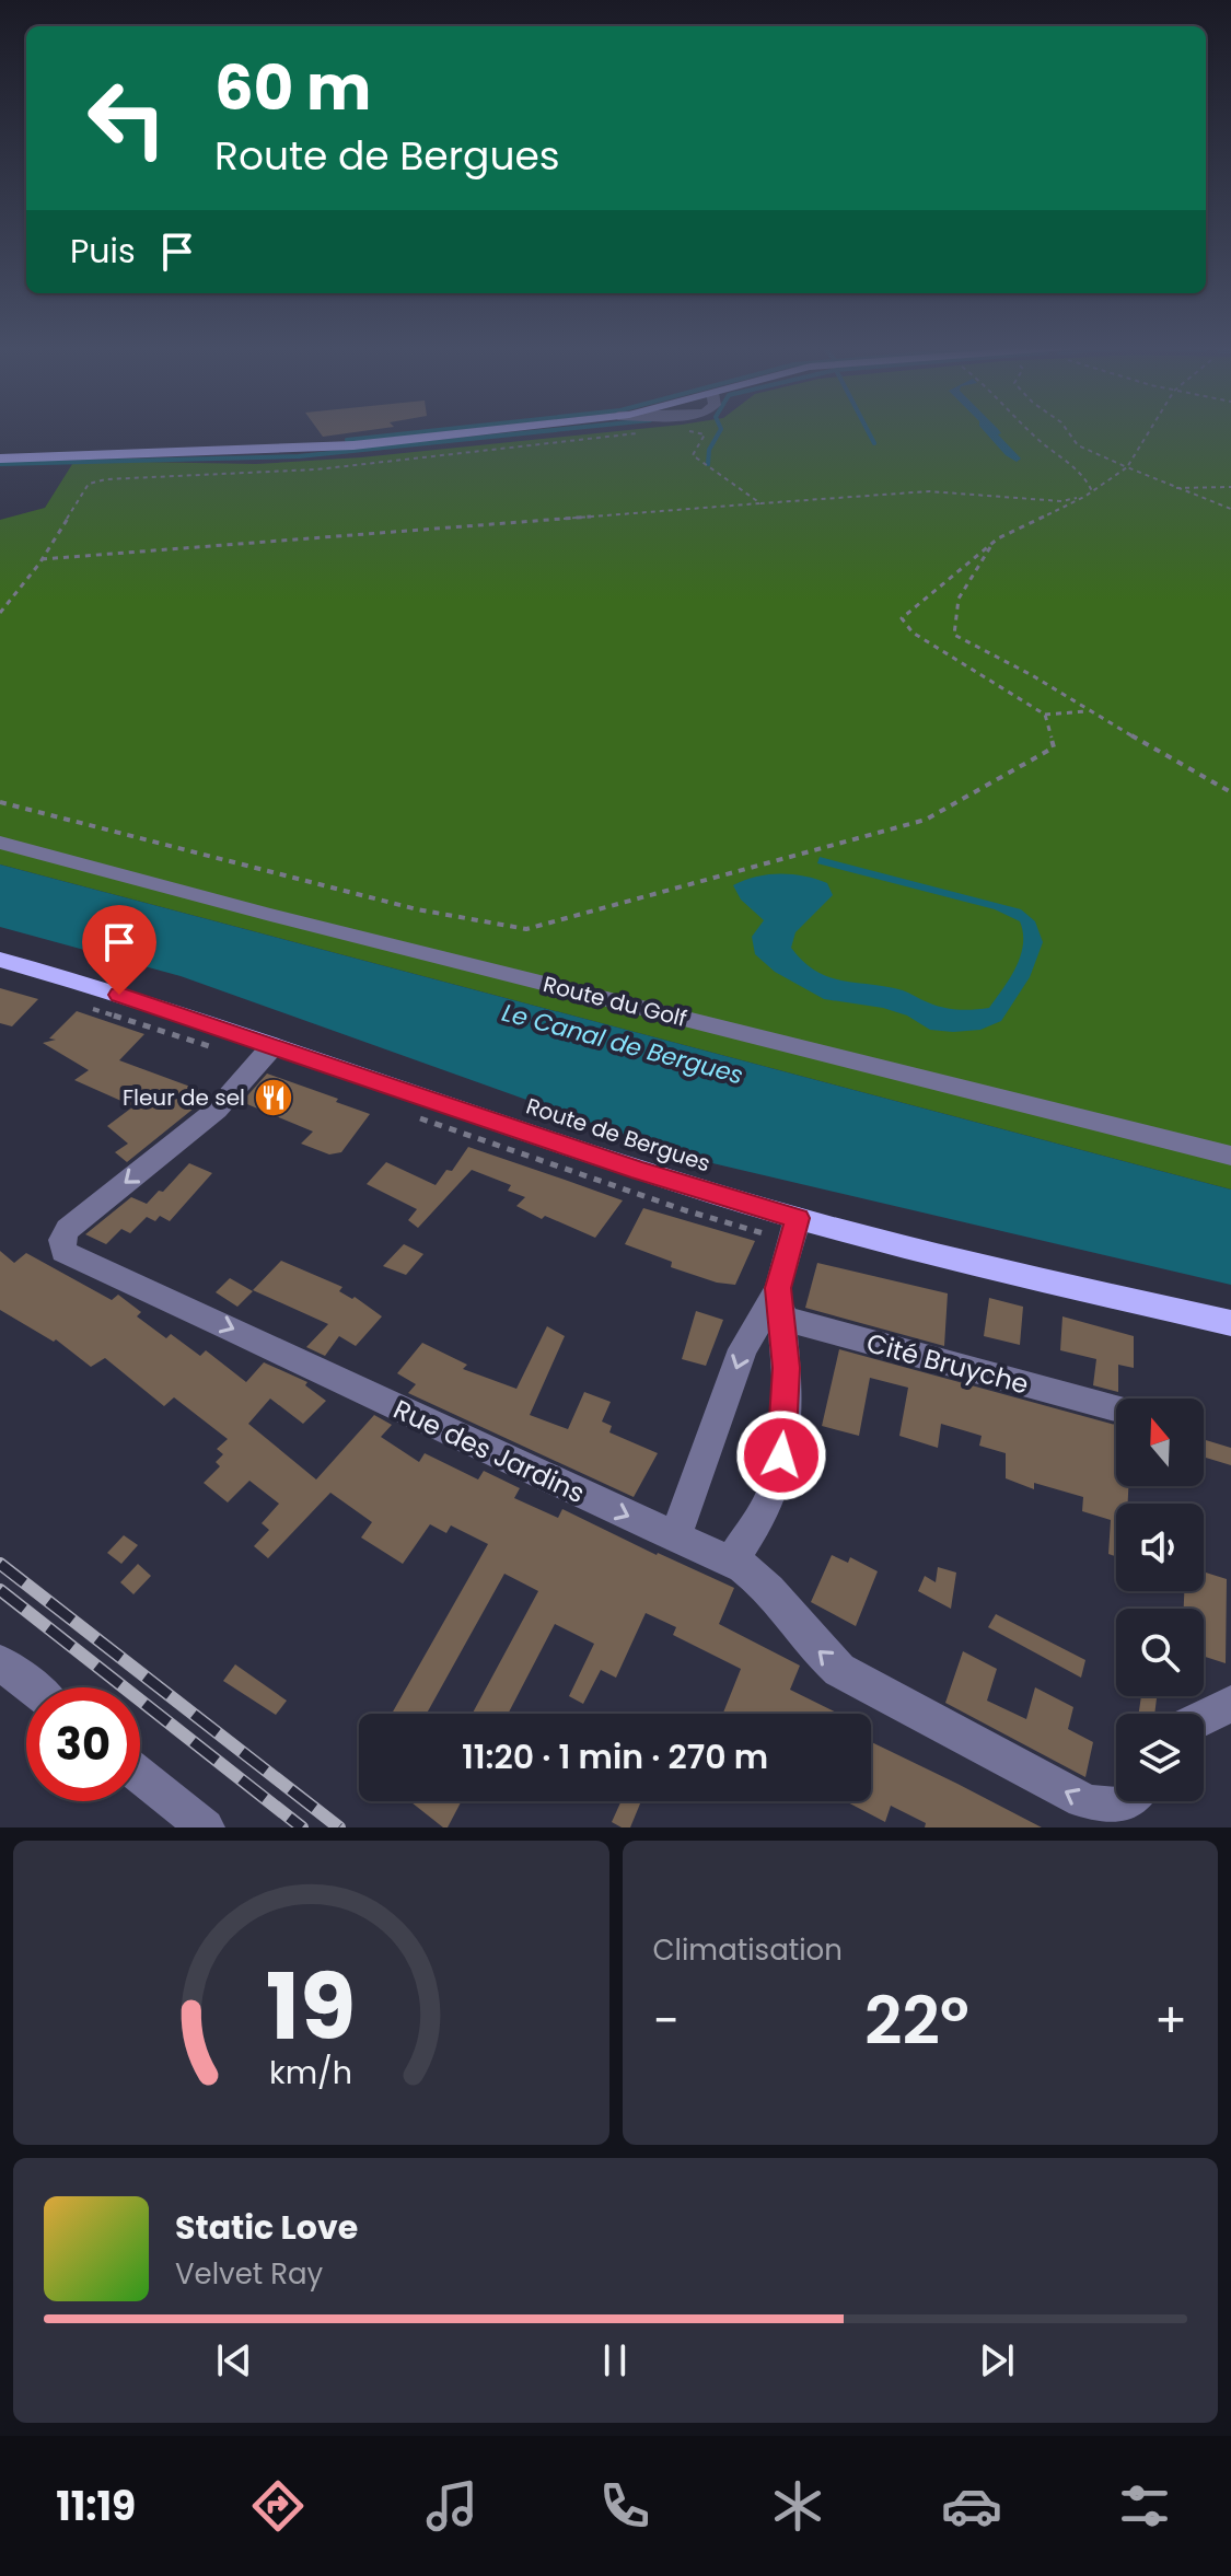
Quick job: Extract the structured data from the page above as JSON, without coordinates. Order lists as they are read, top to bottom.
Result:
{
  "streets": {
    "main road": ["Route de Bergues"],
    "street": ["Route du Golf", "Cité Bruyche", "Rue des Jardins"]
  },
  "crossings": [
    ["Route de Bergues", "Rue des Jardins"]
  ],
  "water": ["Le Canal de Bergues"],
  "places": {
    "restaurant": ["Fleur de sel"]
  },
  "north": "top",
  "page": {
    "turn": ["60 m", "Route de Bergues"],
    "then": "Puis",
    "limit": "30",
    "trip": "11:20 · 1 min · 270 m",
    "tile": "Climatisation",
    "heat": ["−", "22°", "+"],
    "song": ["Static Love", "Velvet Ray"],
    "tabs": "11:19",
    "gauge": ["19", "km/h"]
  }
}
